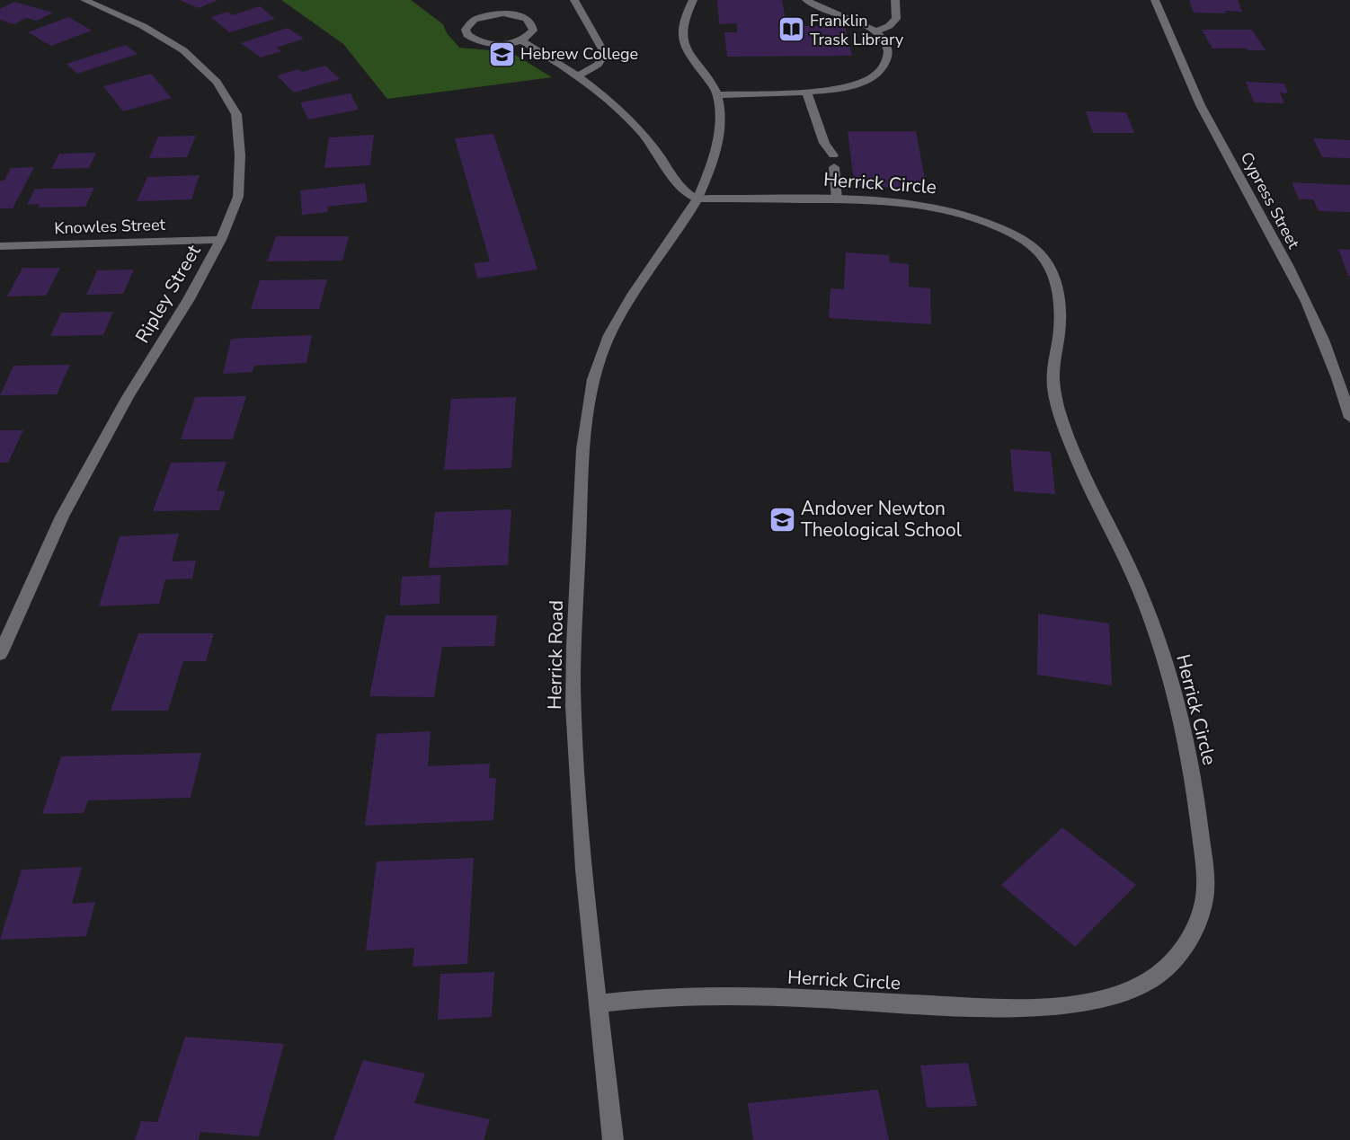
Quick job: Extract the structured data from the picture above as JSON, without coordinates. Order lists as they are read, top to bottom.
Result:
{
  "streets": {
    "street": [
      "Herrick Circle",
      "Cypress Street",
      "Knowles Street",
      "Ripley Street",
      "Herrick Road"
    ]
  },
  "crossings": [
    ["Herrick Circle", "Herrick Road"],
    ["Knowles Street", "Ripley Street"]
  ],
  "places": {
    "library": ["Franklin Trask Library"],
    "school or university": ["Hebrew College", "Andover Newton Theological School"]
  }
}
